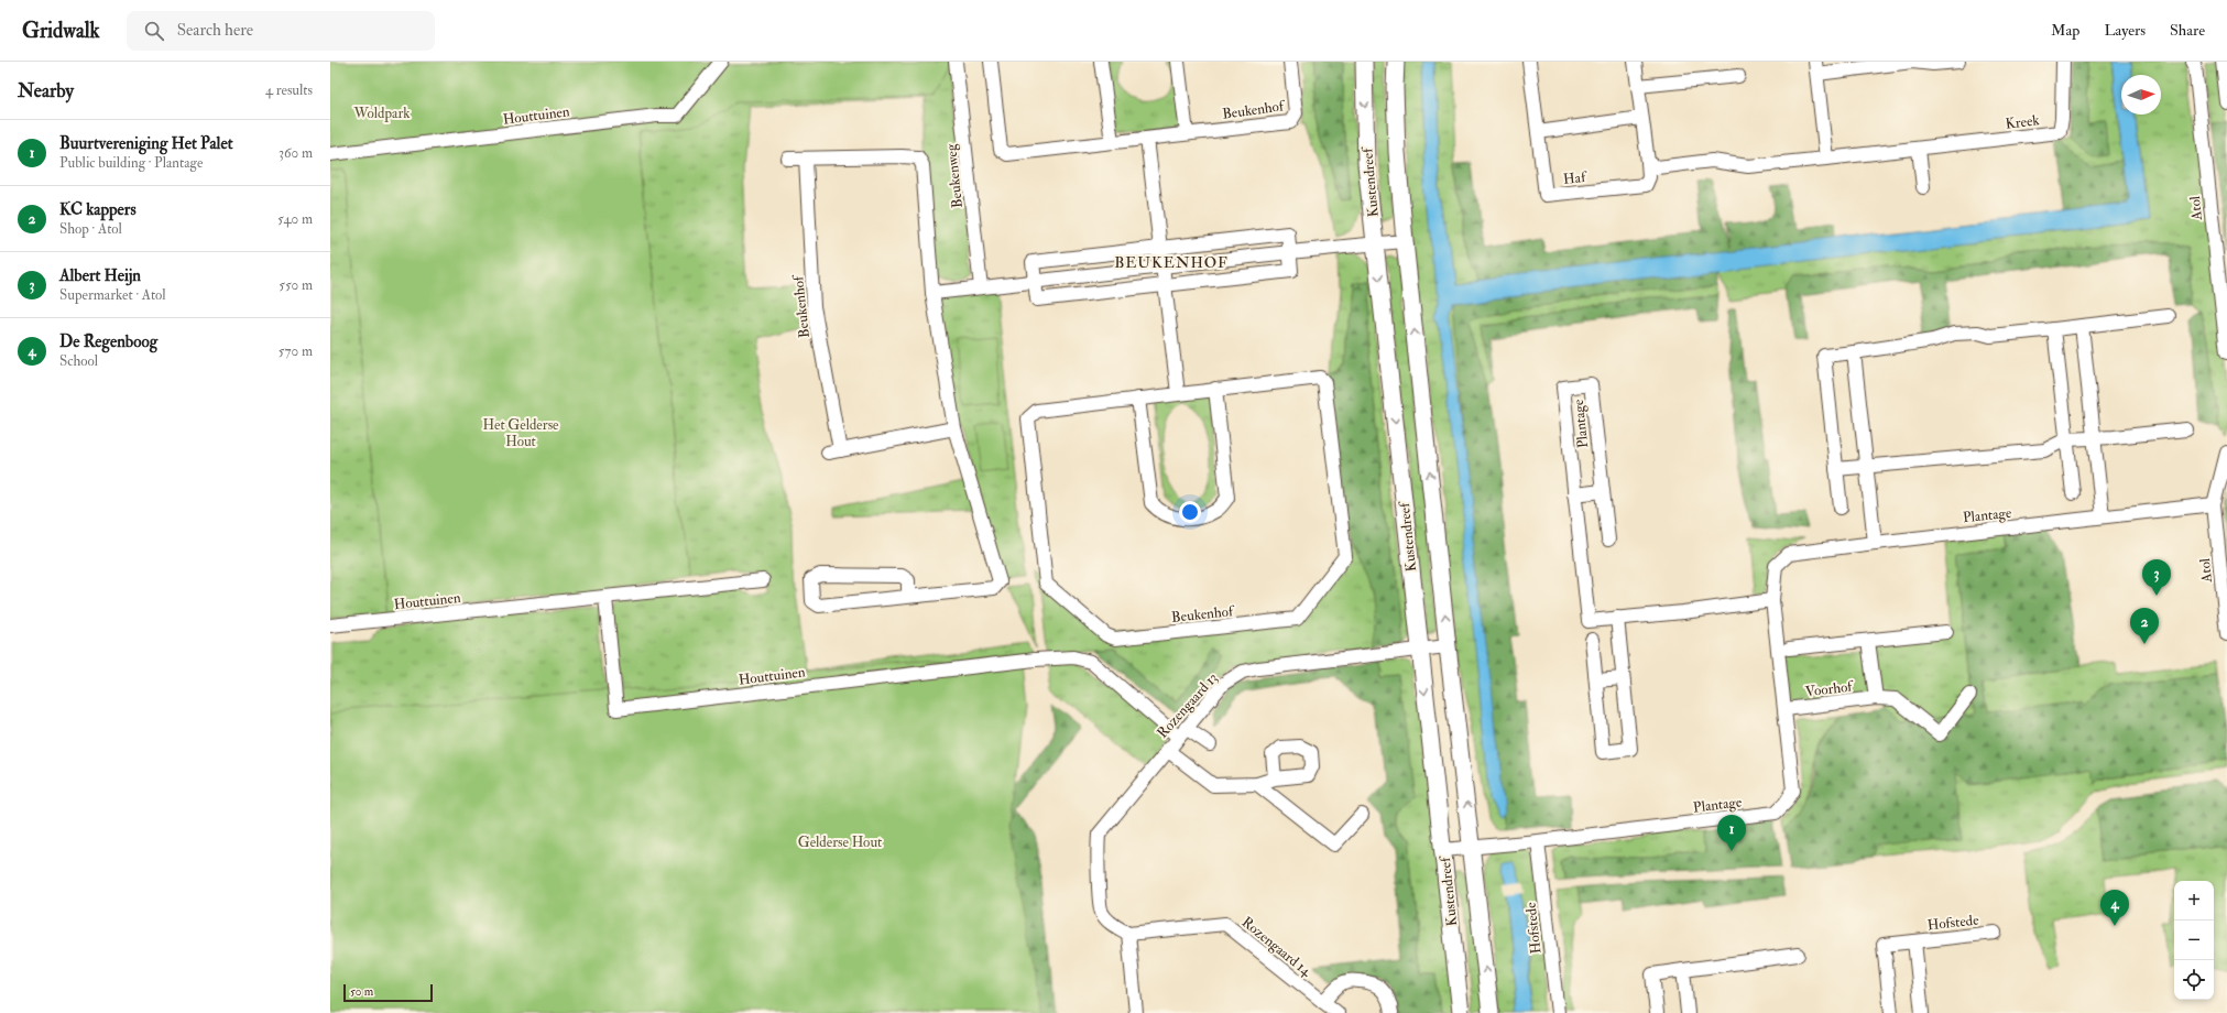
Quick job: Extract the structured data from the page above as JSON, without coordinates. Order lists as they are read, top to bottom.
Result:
{
  "streets": {
    "main road": ["Kustendreef"],
    "street": [
      "Beukenhof",
      "Houttuinen",
      "Kreek",
      "Beukenweg",
      "Haf",
      "Atol",
      "Plantage",
      "Voorhof",
      "Rozengaard 13",
      "Hofstede",
      "Rozengaard 14"
    ]
  },
  "crossings": [
    ["Houttuinen", "Rozengaard 13"],
    ["Kustendreef", "Plantage"],
    ["Kustendreef", "Rozengaard 13"],
    ["Atol", "Plantage"],
    ["Plantage", "Voorhof"],
    ["Plantage", "Hofstede"],
    ["Rozengaard 13", "Rozengaard 14"]
  ],
  "districts": ["BEUKENHOF"],
  "parks": ["Woldpark", "Het Gelderse Hout", "Gelderse Hout"],
  "scale_bar": "50 m",
  "north": "right",
  "page": {
    "header": "Gridwalk",
    "search": "Search here",
    "nav": ["Map", "Layers", "Share"],
    "heading": ["Nearby", "4 results"],
    "list": [
      {
        "mark": "1",
        "name": "Buurtvereniging Het Palet",
        "note": "Public building · Plantage",
        "value": "360 m"
      },
      {
        "mark": "2",
        "name": "KC kappers",
        "note": "Shop · Atol",
        "value": "540 m"
      },
      {
        "mark": "3",
        "name": "Albert Heijn",
        "note": "Supermarket · Atol",
        "value": "550 m"
      },
      {
        "mark": "4",
        "name": "De Regenboog",
        "note": "School",
        "value": "570 m"
      }
    ],
    "pins": [
      "3",
      "2",
      "1",
      "4"
    ],
    "map_buttons": ["+", "−"],
    "scale": "50 m"
  }
}
